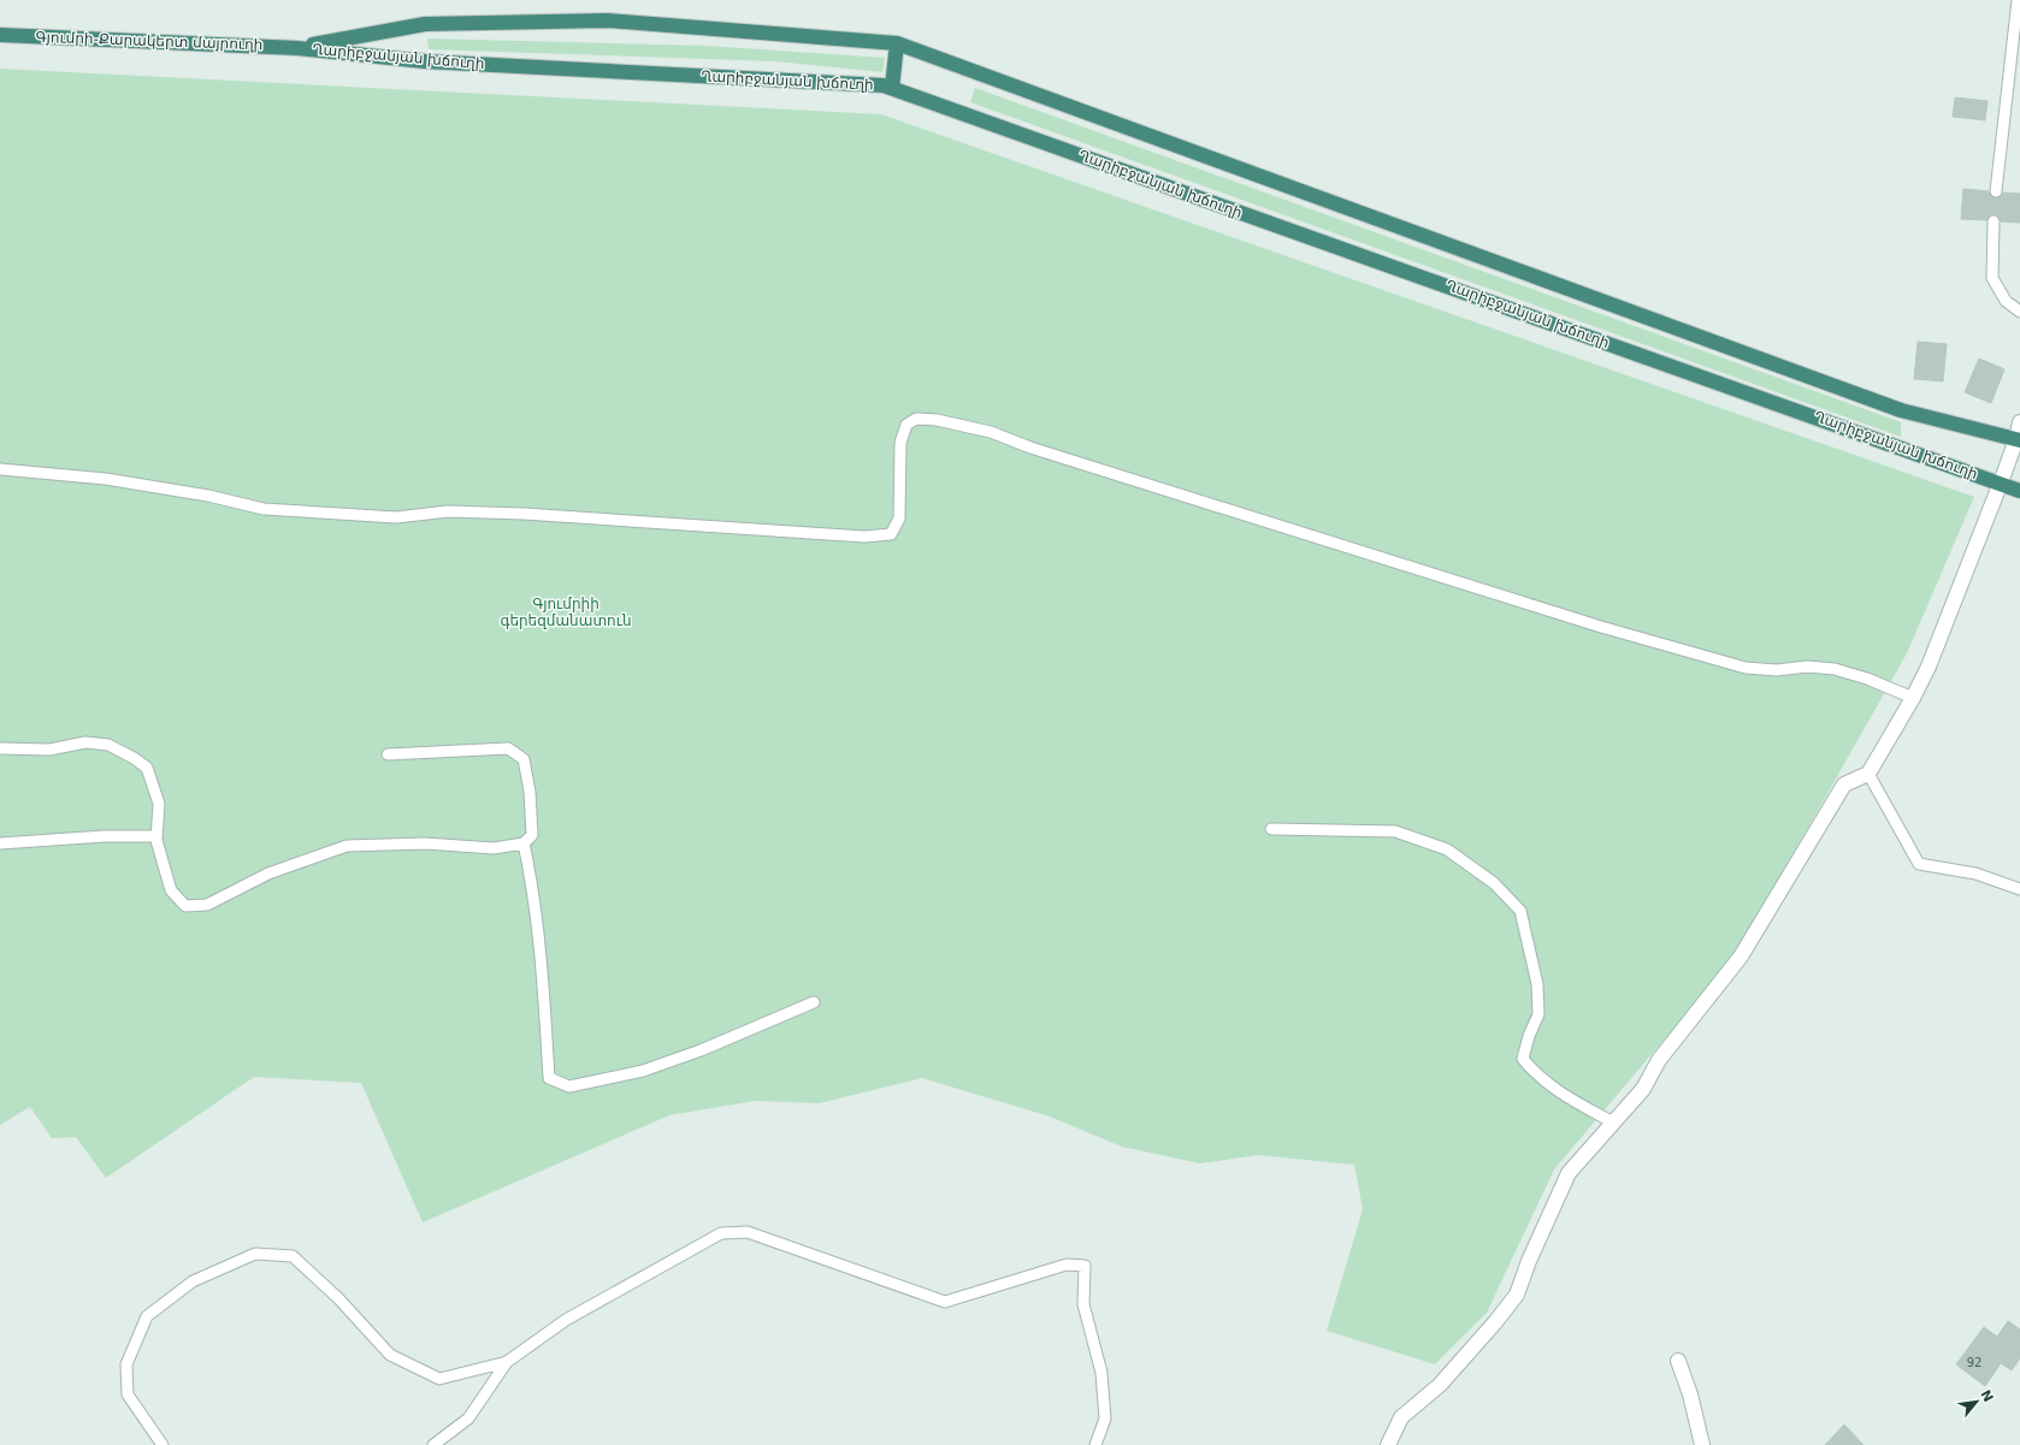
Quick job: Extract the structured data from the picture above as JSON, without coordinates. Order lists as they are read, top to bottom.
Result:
{
  "streets": {
    "highway": ["Գյումրի-Քարակերտ մայրուղի", "Ղարիբջանյան խճուղի"]
  },
  "crossings": [
    ["Գյումրի-Քարակերտ մայրուղի", "Ղարիբջանյան խճուղի"]
  ],
  "parks": ["Գյումրիի գերեզմանատուն"],
  "house_numbers": ["92"],
  "north": "top right"
}
